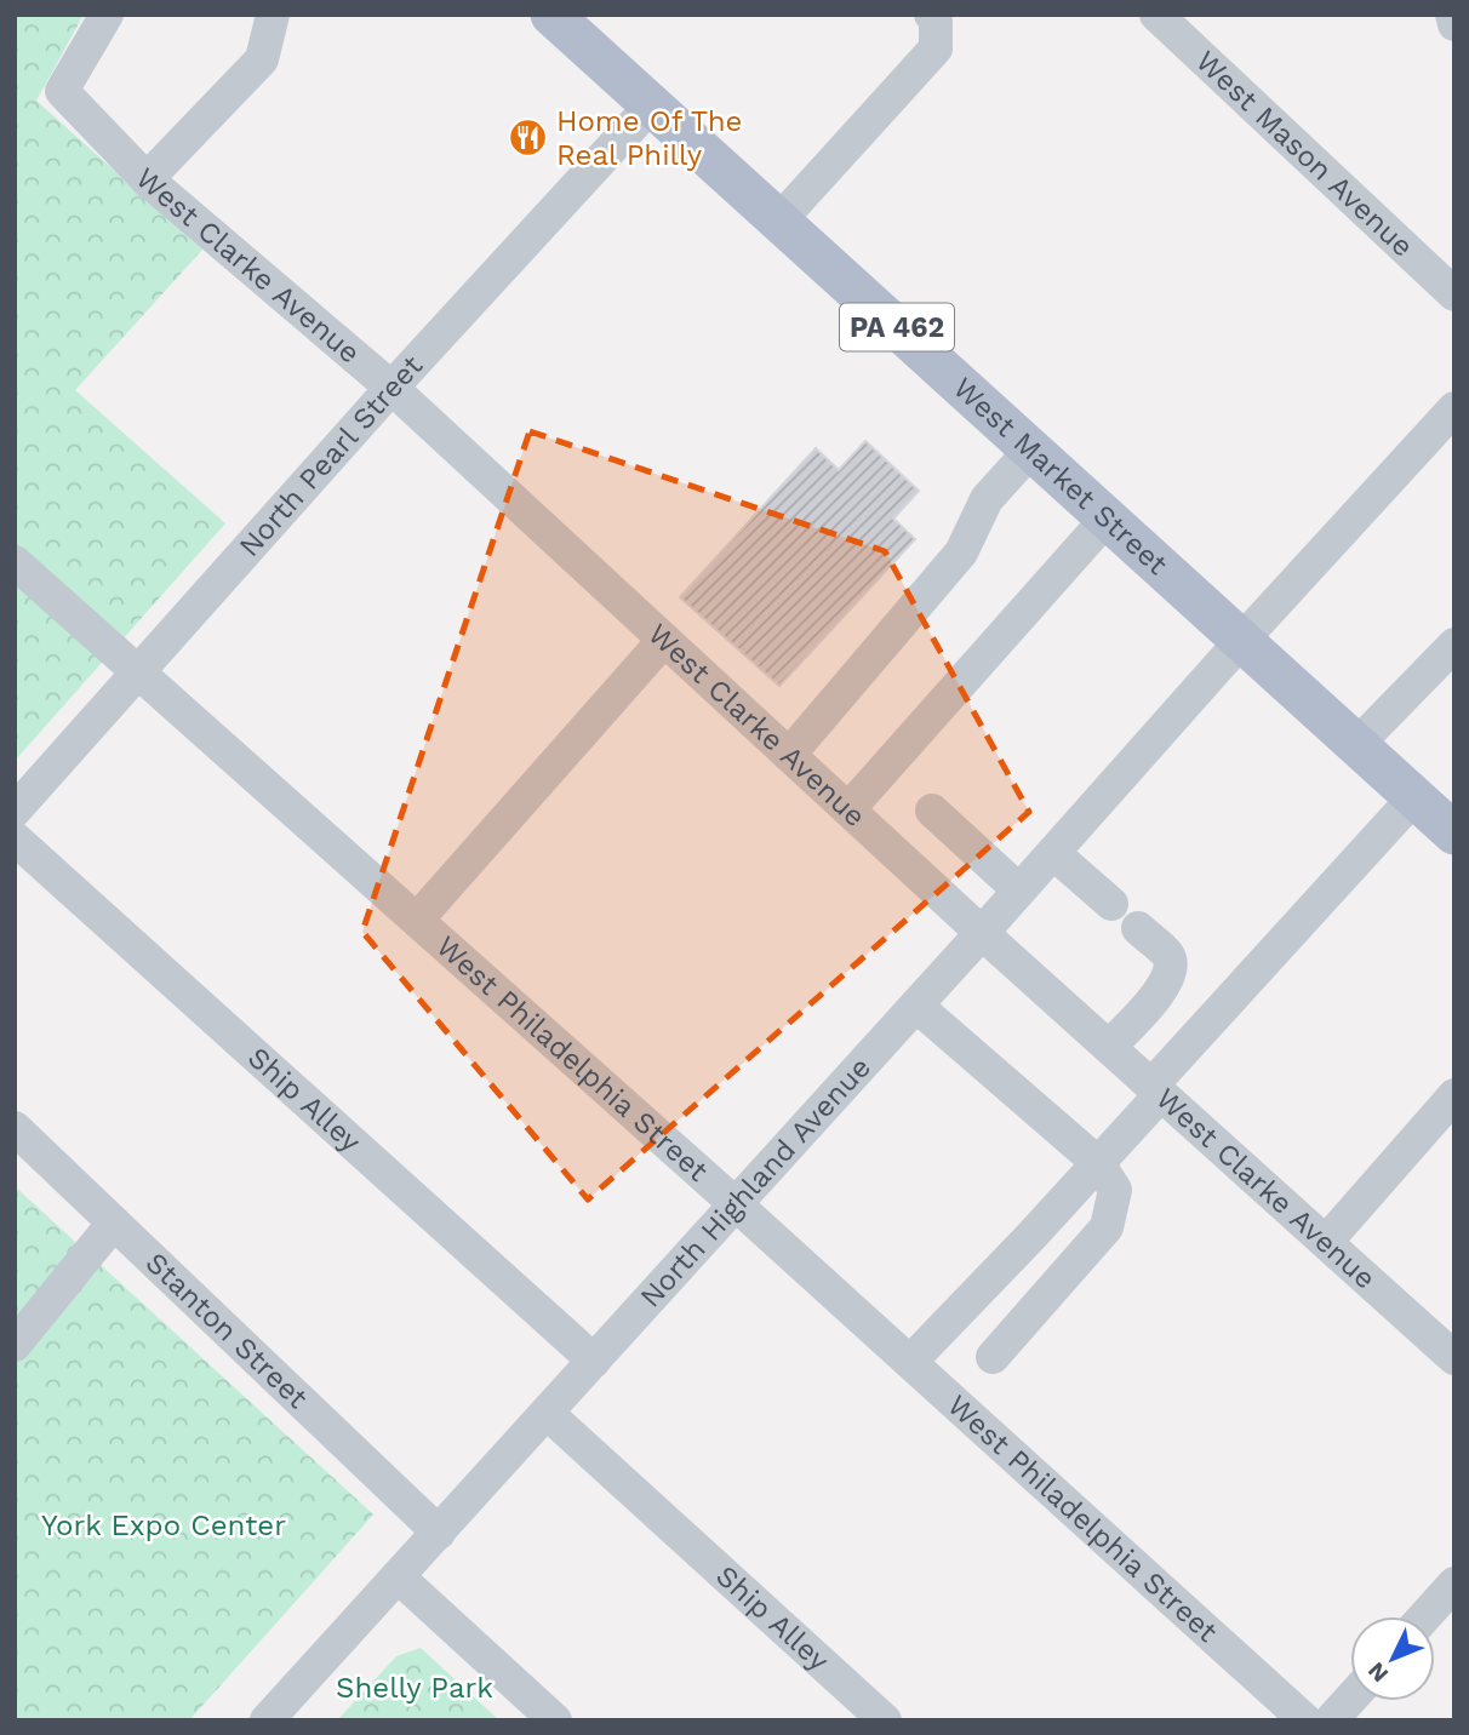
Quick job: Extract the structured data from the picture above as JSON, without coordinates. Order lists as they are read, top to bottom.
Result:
{
  "streets": {
    "main road": ["PA 462", "West Market Street"],
    "street": [
      "West Mason Avenue",
      "West Clarke Avenue",
      "North Pearl Street",
      "West Philadelphia Street",
      "Ship Alley",
      "North Highland Avenue",
      "Stanton Street"
    ]
  },
  "crossings": [
    ["West Clarke Avenue", "North Pearl Street"],
    ["West Clarke Avenue", "North Highland Avenue"],
    ["North Pearl Street", "West Market Street"],
    ["North Pearl Street", "West Philadelphia Street"],
    ["West Market Street", "North Highland Avenue"],
    ["West Philadelphia Street", "North Highland Avenue"],
    ["Ship Alley", "North Highland Avenue"],
    ["North Highland Avenue", "Stanton Street"]
  ],
  "parks": ["York Expo Center", "Shelly Park"],
  "places": {
    "restaurant": ["Home Of The Real Philly"]
  },
  "north": "bottom left"
}
